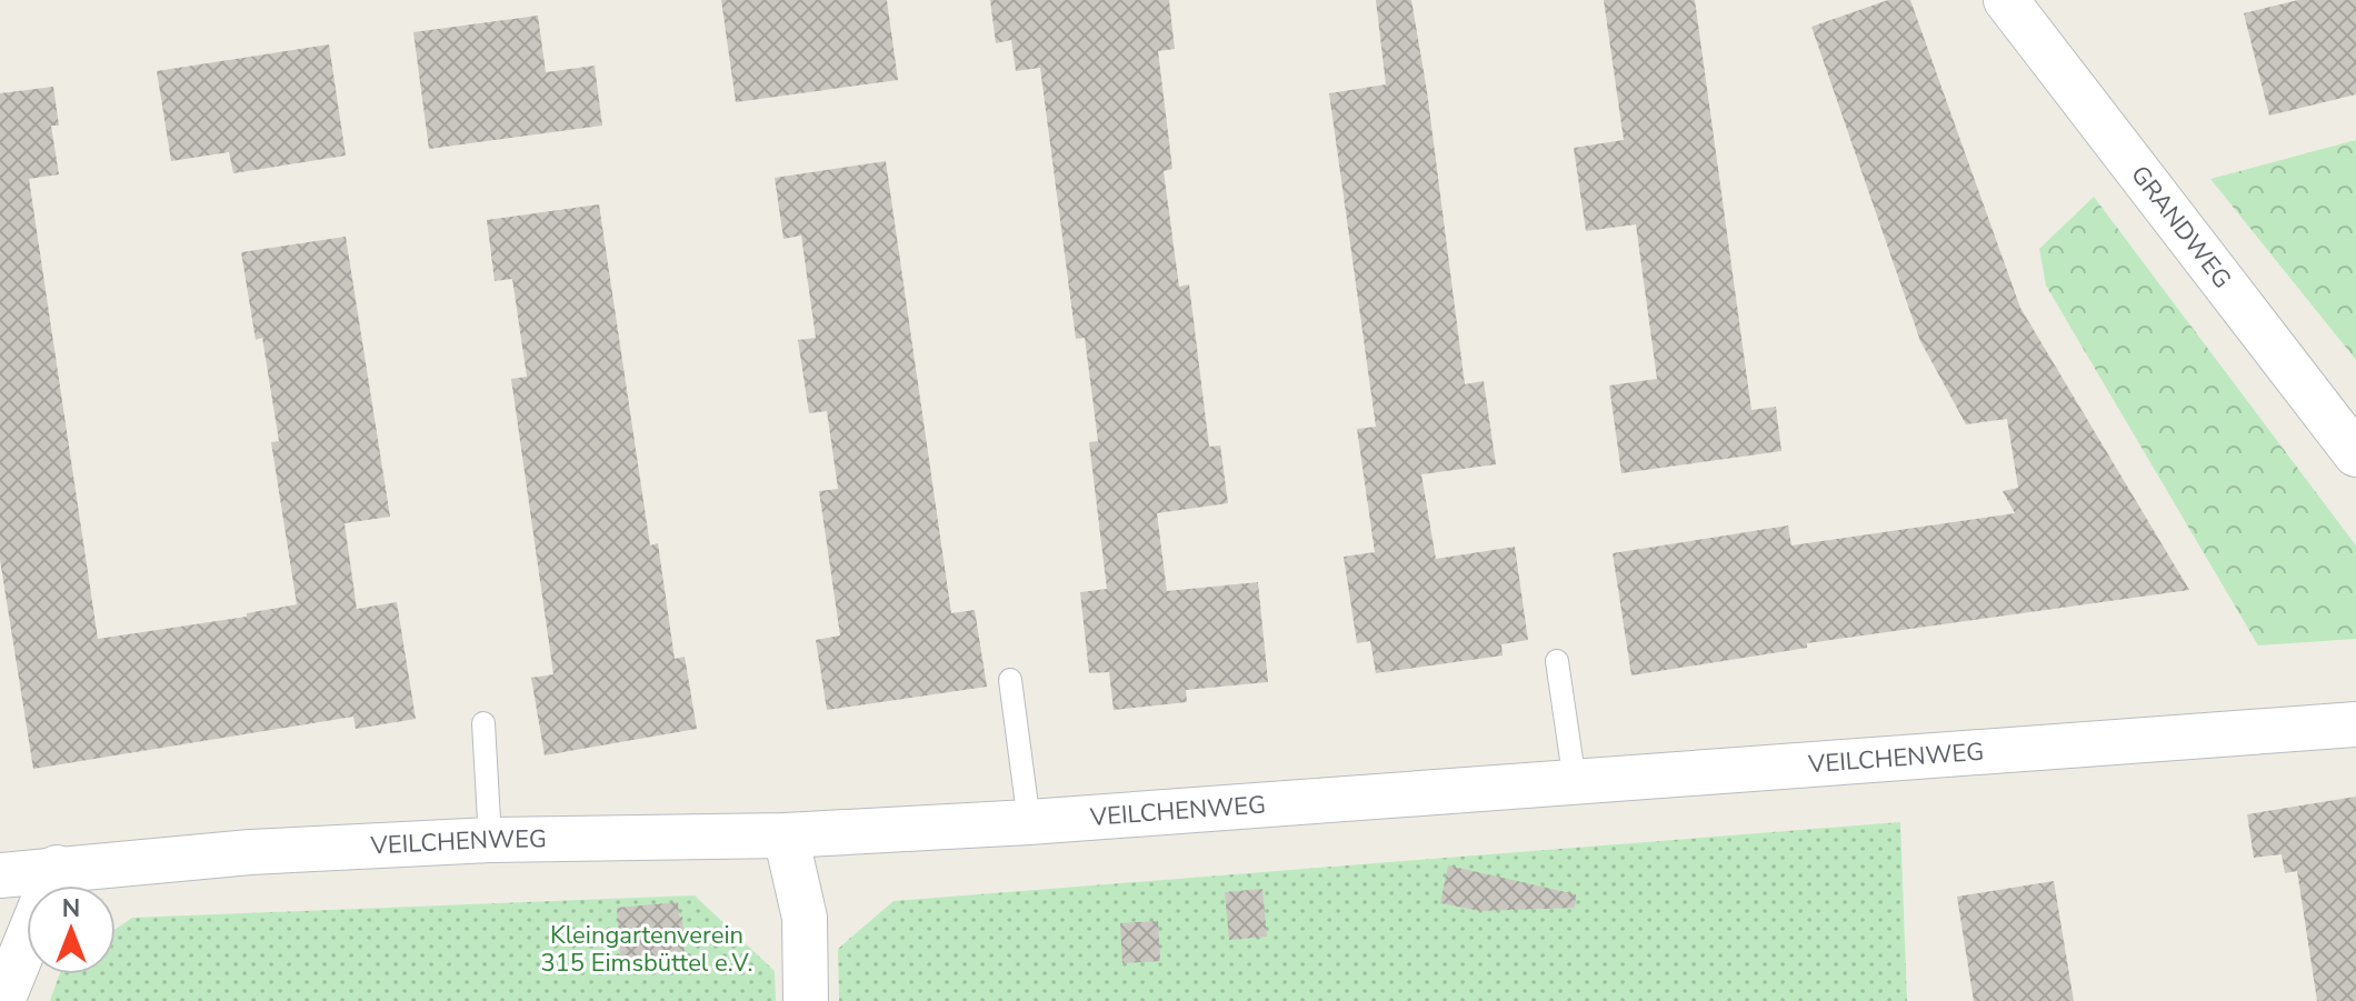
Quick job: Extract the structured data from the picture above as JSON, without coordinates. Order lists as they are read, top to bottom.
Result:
{
  "streets": {
    "street": ["GRANDWEG", "VEILCHENWEG"]
  },
  "parks": ["Kleingartenverein 315 Eimsbüttel e.V."],
  "north": "top"
}
